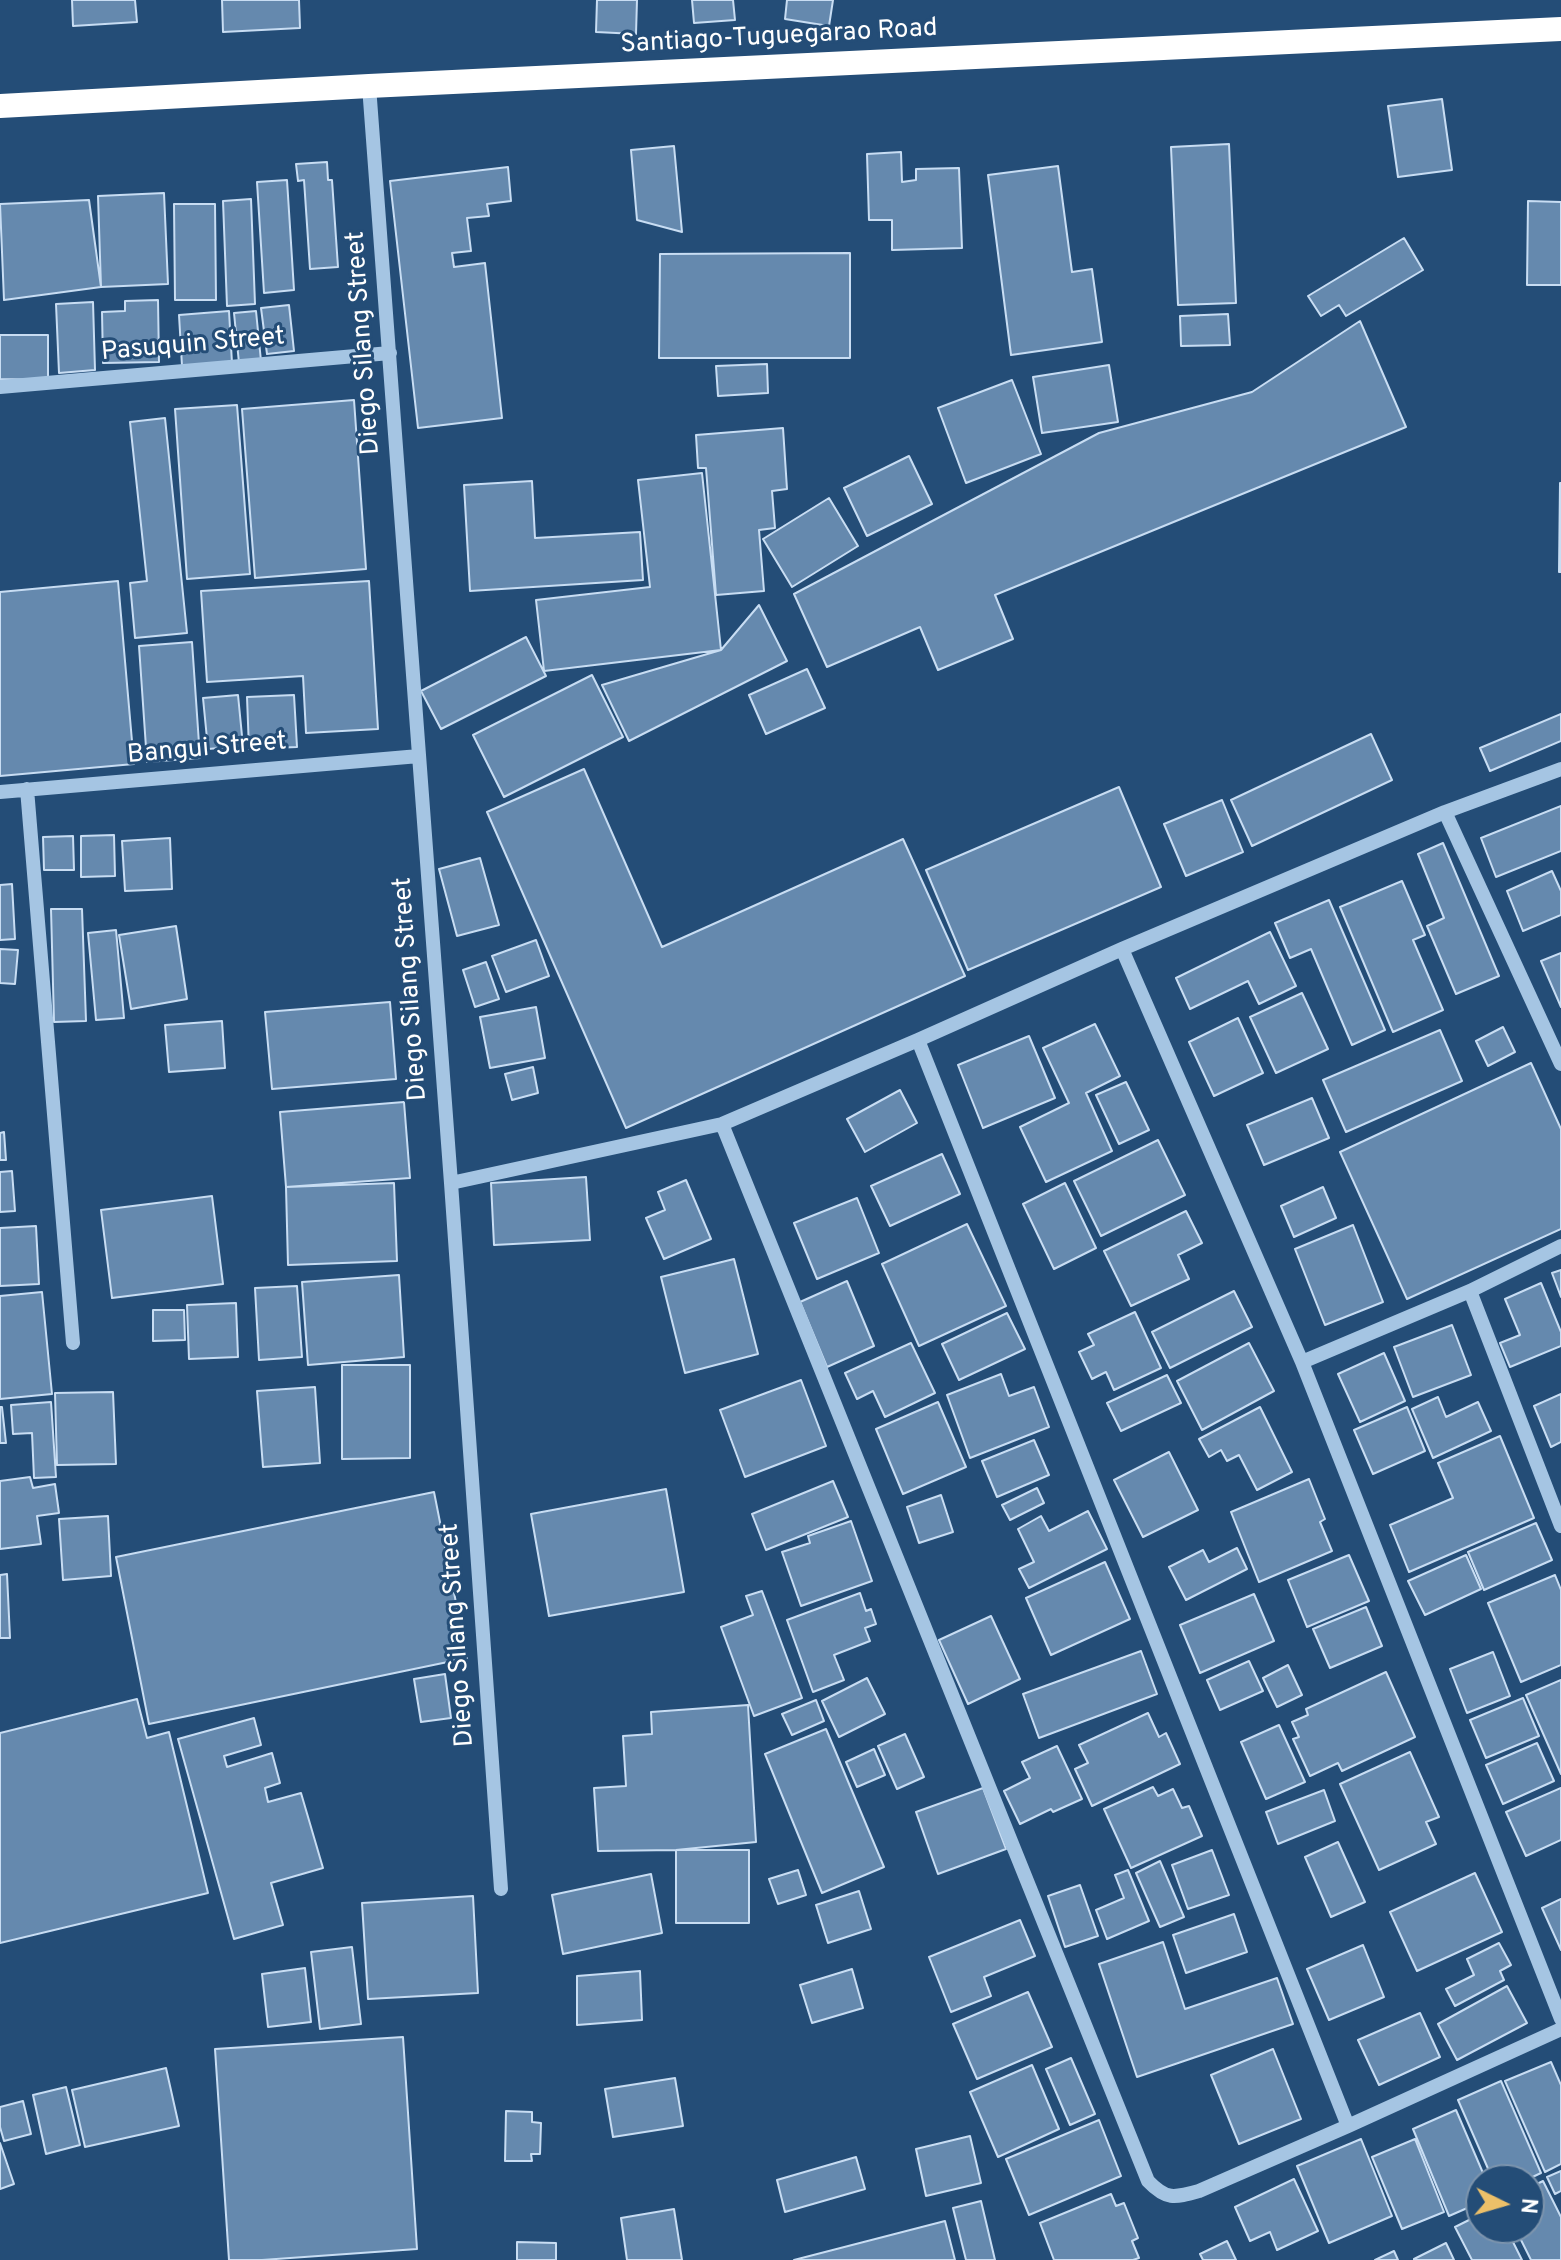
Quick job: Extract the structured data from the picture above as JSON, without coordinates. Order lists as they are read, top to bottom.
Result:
{
  "streets": {
    "highway": ["Santiago-Tuguegarao Road"],
    "street": ["Diego Silang Street", "Pasuquin Street", "Bangui Street"]
  },
  "crossings": [
    ["Santiago-Tuguegarao Road", "Diego Silang Street"],
    ["Diego Silang Street", "Pasuquin Street"],
    ["Diego Silang Street", "Bangui Street"]
  ],
  "north": "right"
}
